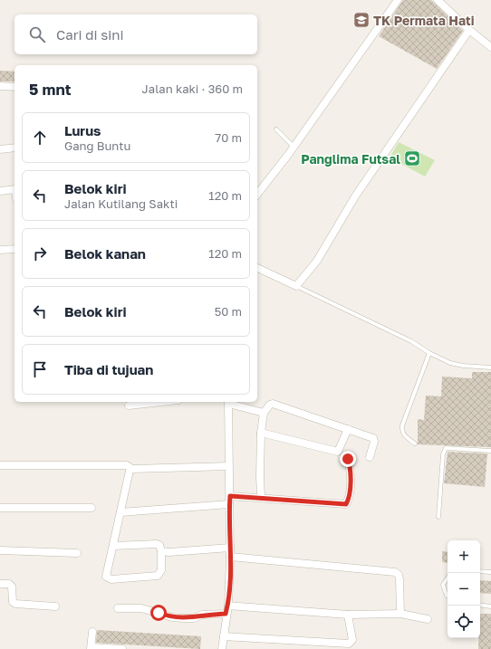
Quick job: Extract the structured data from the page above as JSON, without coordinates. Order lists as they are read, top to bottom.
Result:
{
  "places": {
    "school or university": ["TK Permata Hati"],
    "sports": ["Panglima Futsal"]
  },
  "page": {
    "search": "Cari di sini",
    "heading": ["5 mnt", "Jalan kaki · 360 m"],
    "list": [
      ["Lurus", "Gang Buntu", "70 m"],
      ["Belok kiri", "Jalan Kutilang Sakti", "120 m"],
      ["Belok kanan", "120 m"],
      ["Belok kiri", "50 m"],
      "Tiba di tujuan"
    ],
    "map_buttons": ["+", "−"]
  }
}
